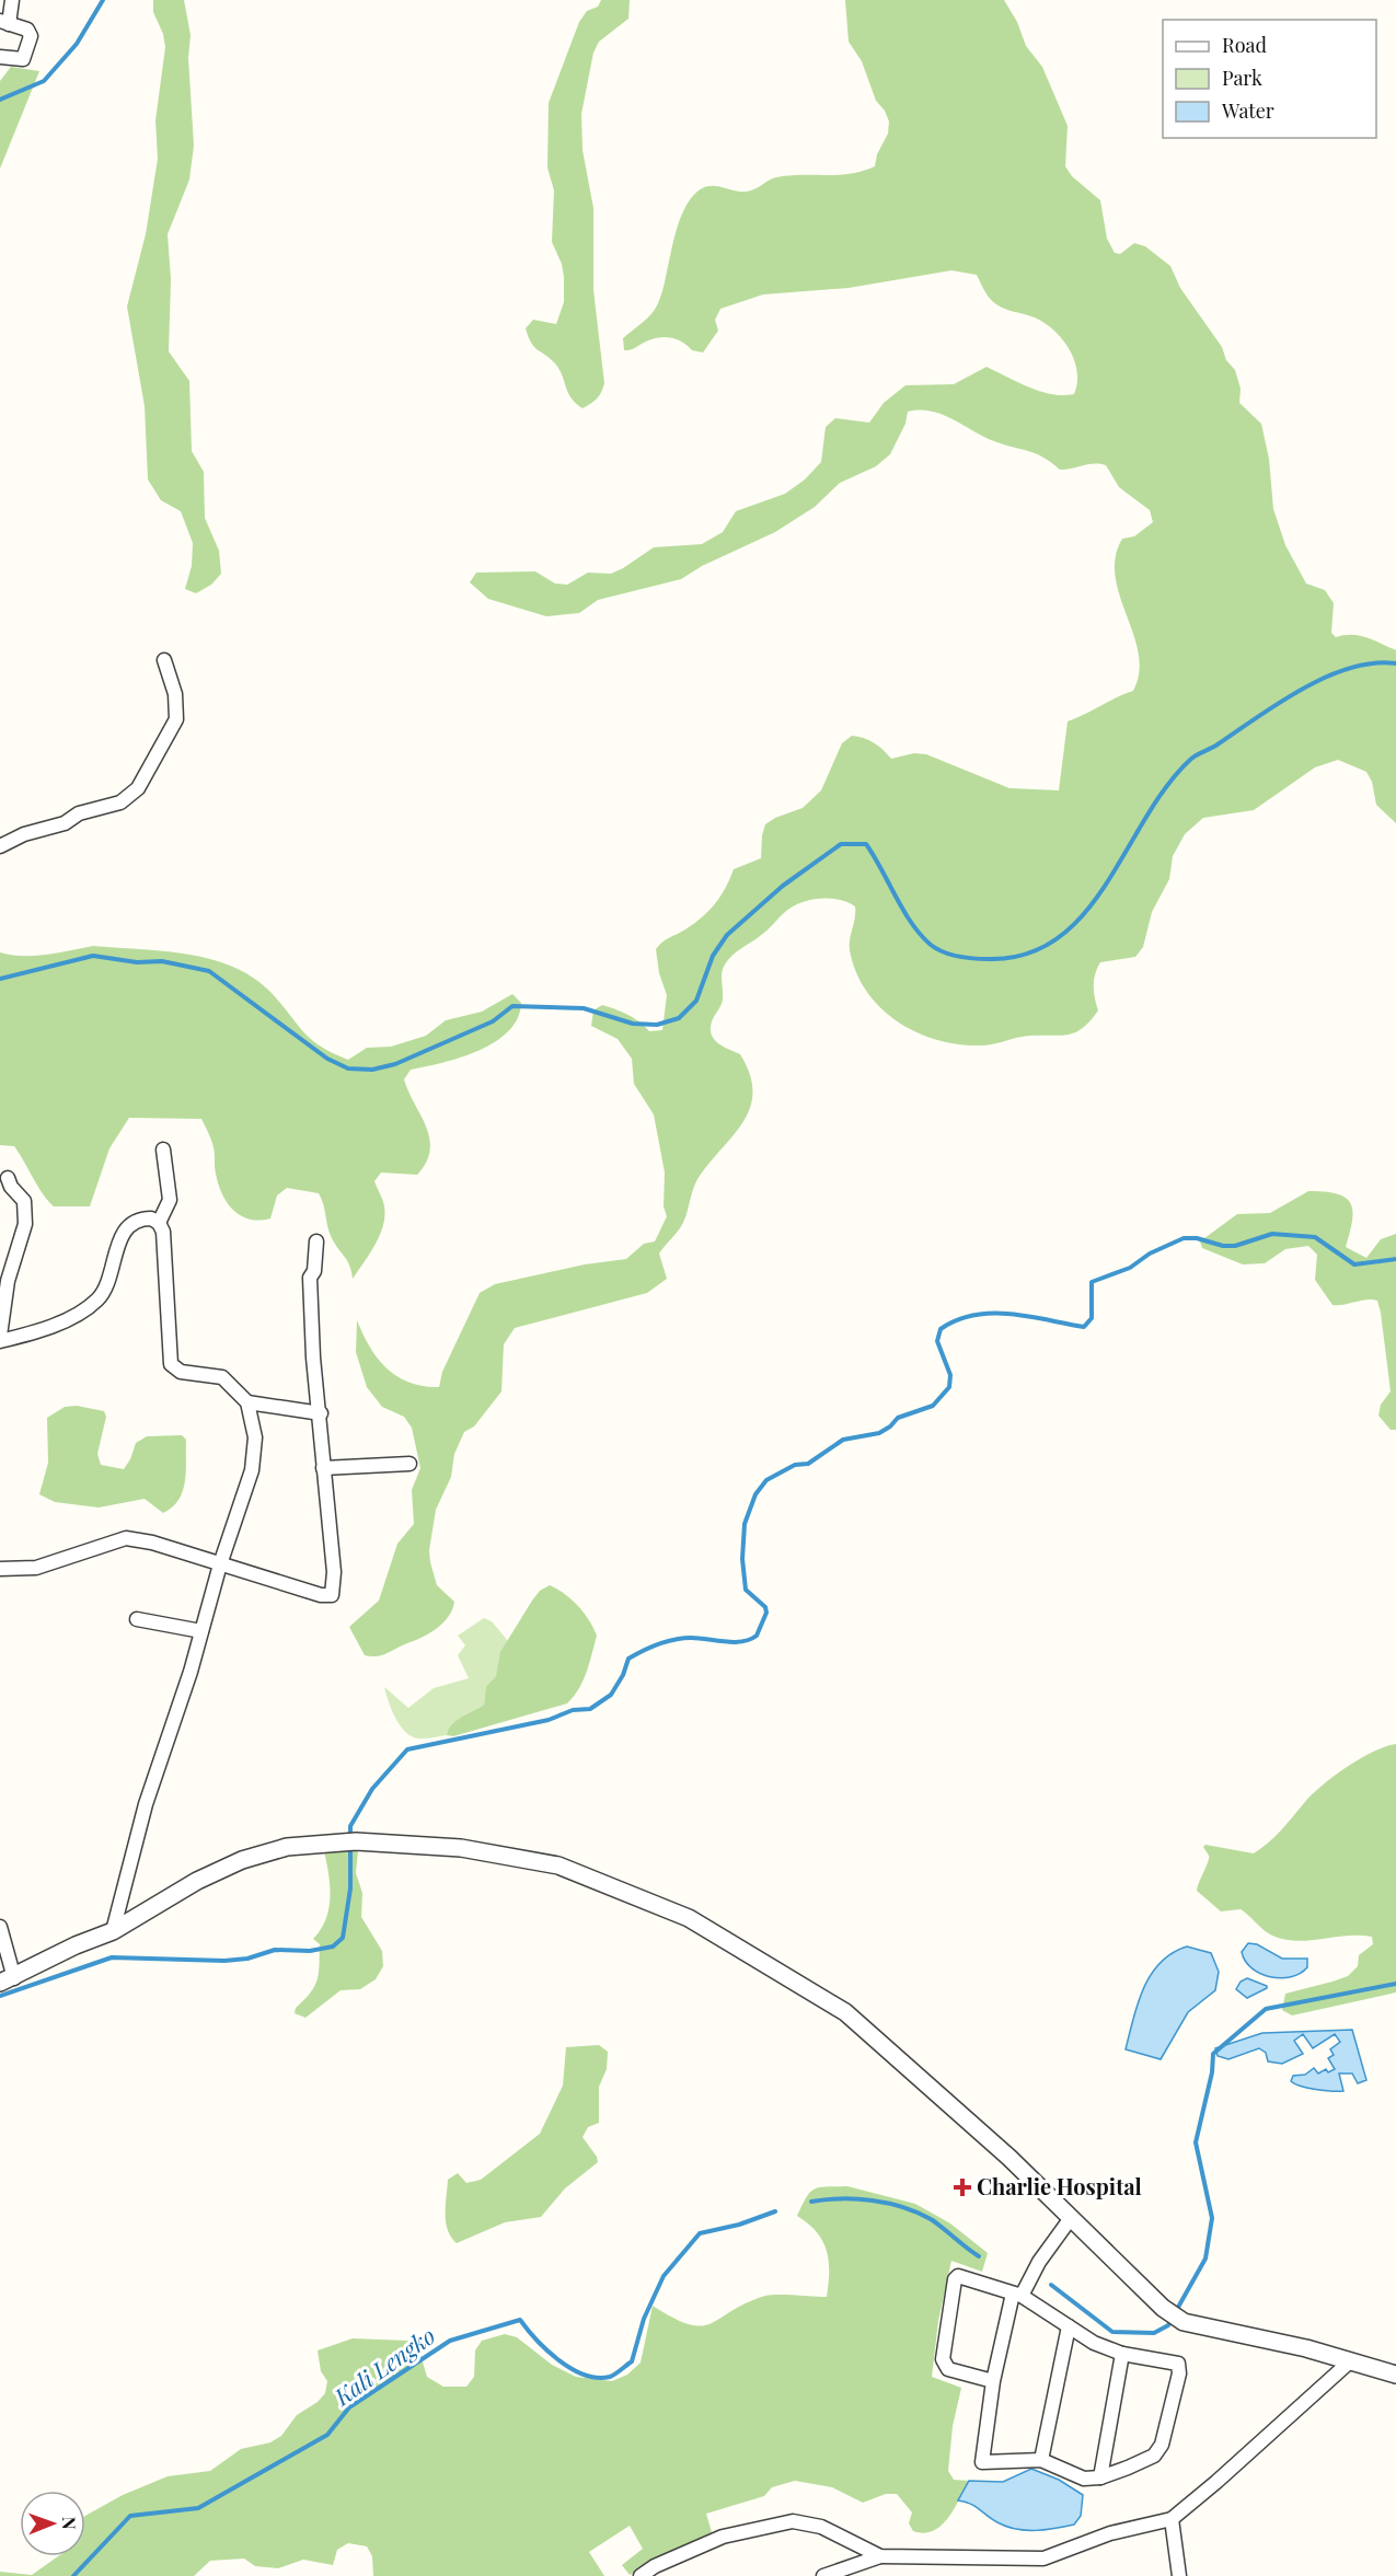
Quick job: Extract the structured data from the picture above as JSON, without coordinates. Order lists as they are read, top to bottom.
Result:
{
  "water": ["Kali Lengko"],
  "places": {
    "health": ["Charlie Hospital"]
  },
  "legend": ["Road", "Park", "Water"],
  "north": "right"
}
